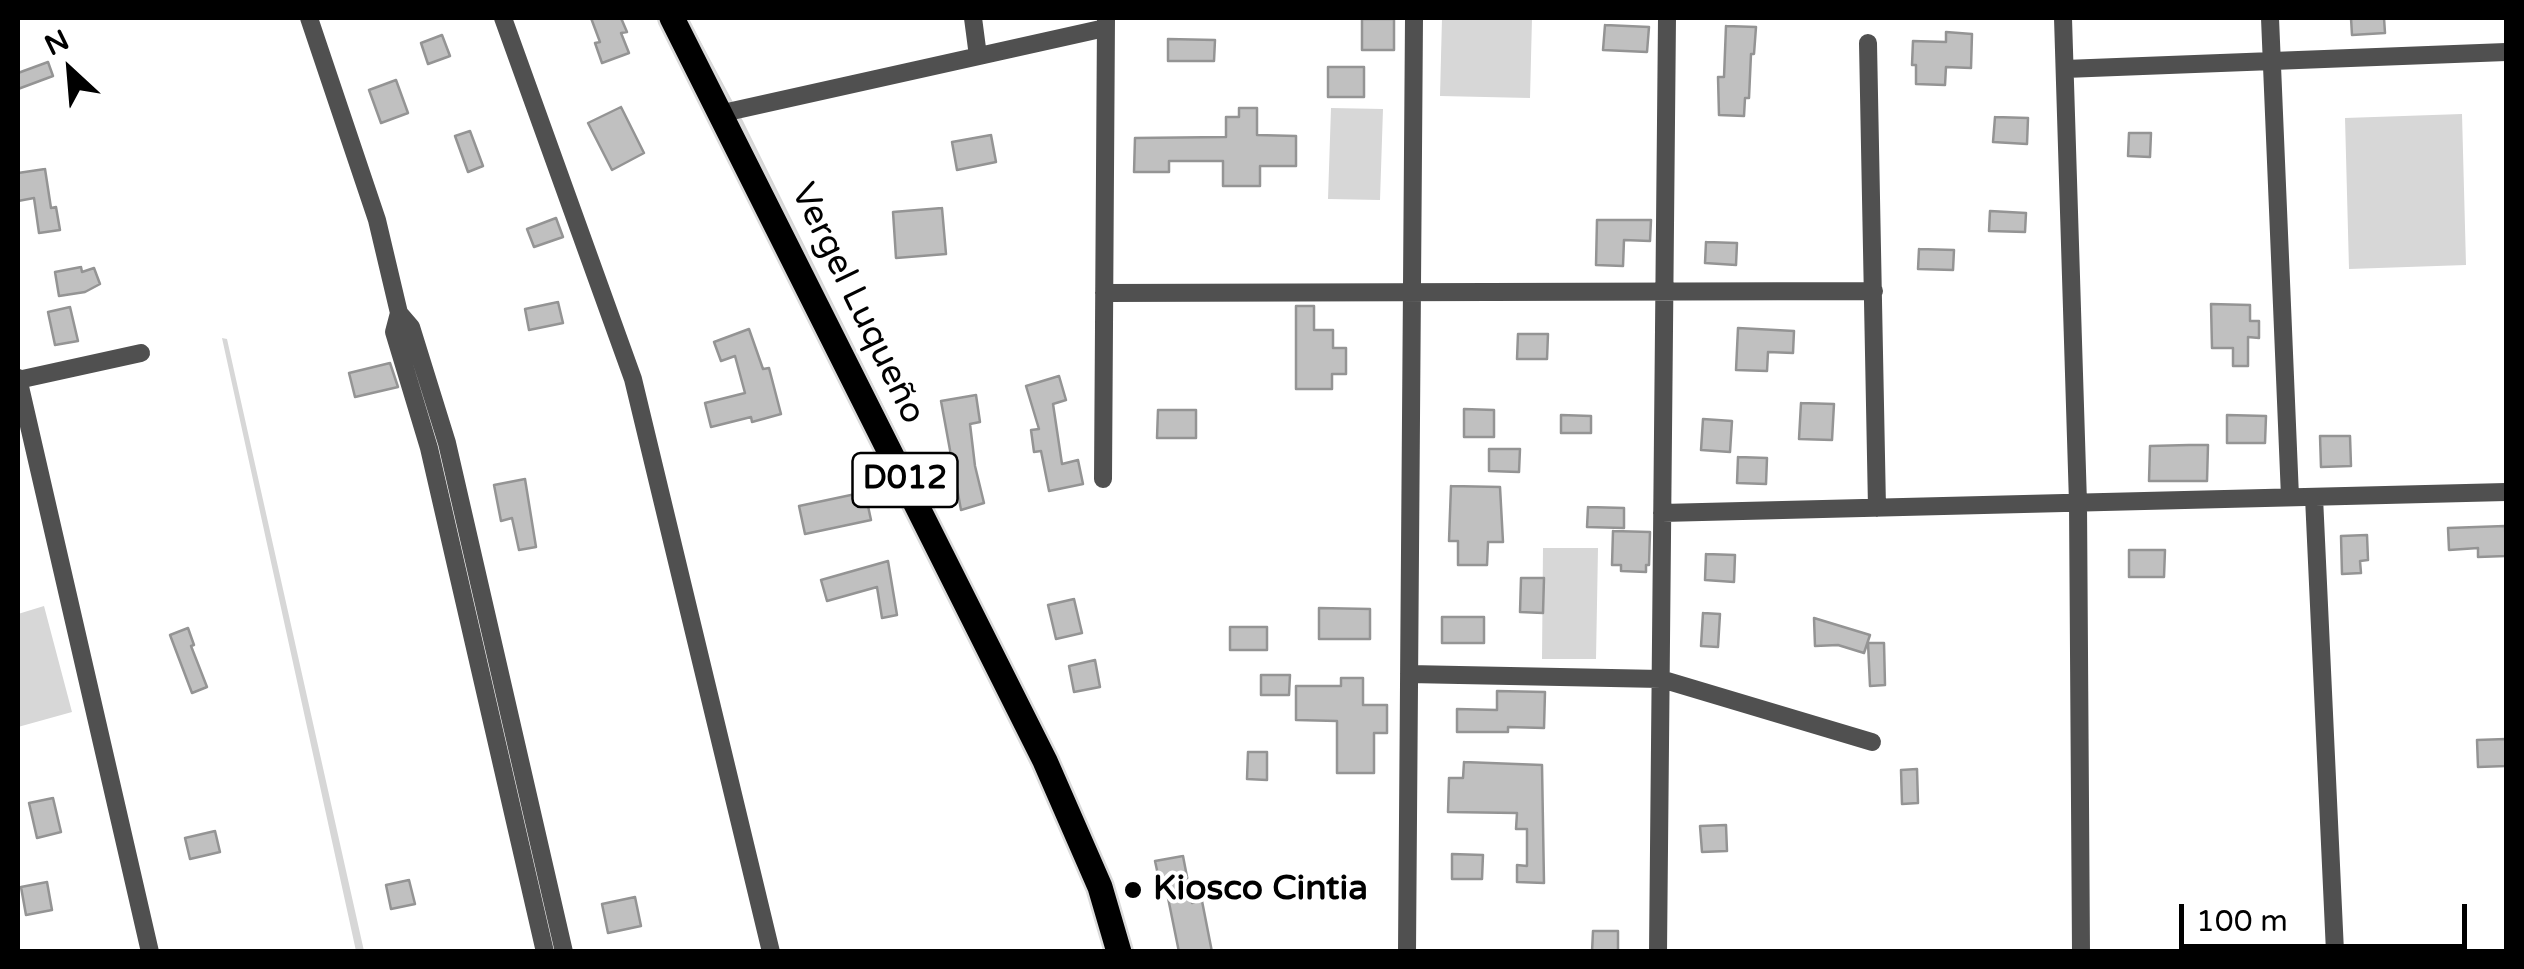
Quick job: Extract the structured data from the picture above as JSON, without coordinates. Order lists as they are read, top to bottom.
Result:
{
  "streets": {
    "main road": ["Vergel Luqueño", "D012"]
  },
  "places": ["Kiosco Cintia"],
  "scale_bar": "100 m",
  "north": "top left"
}
